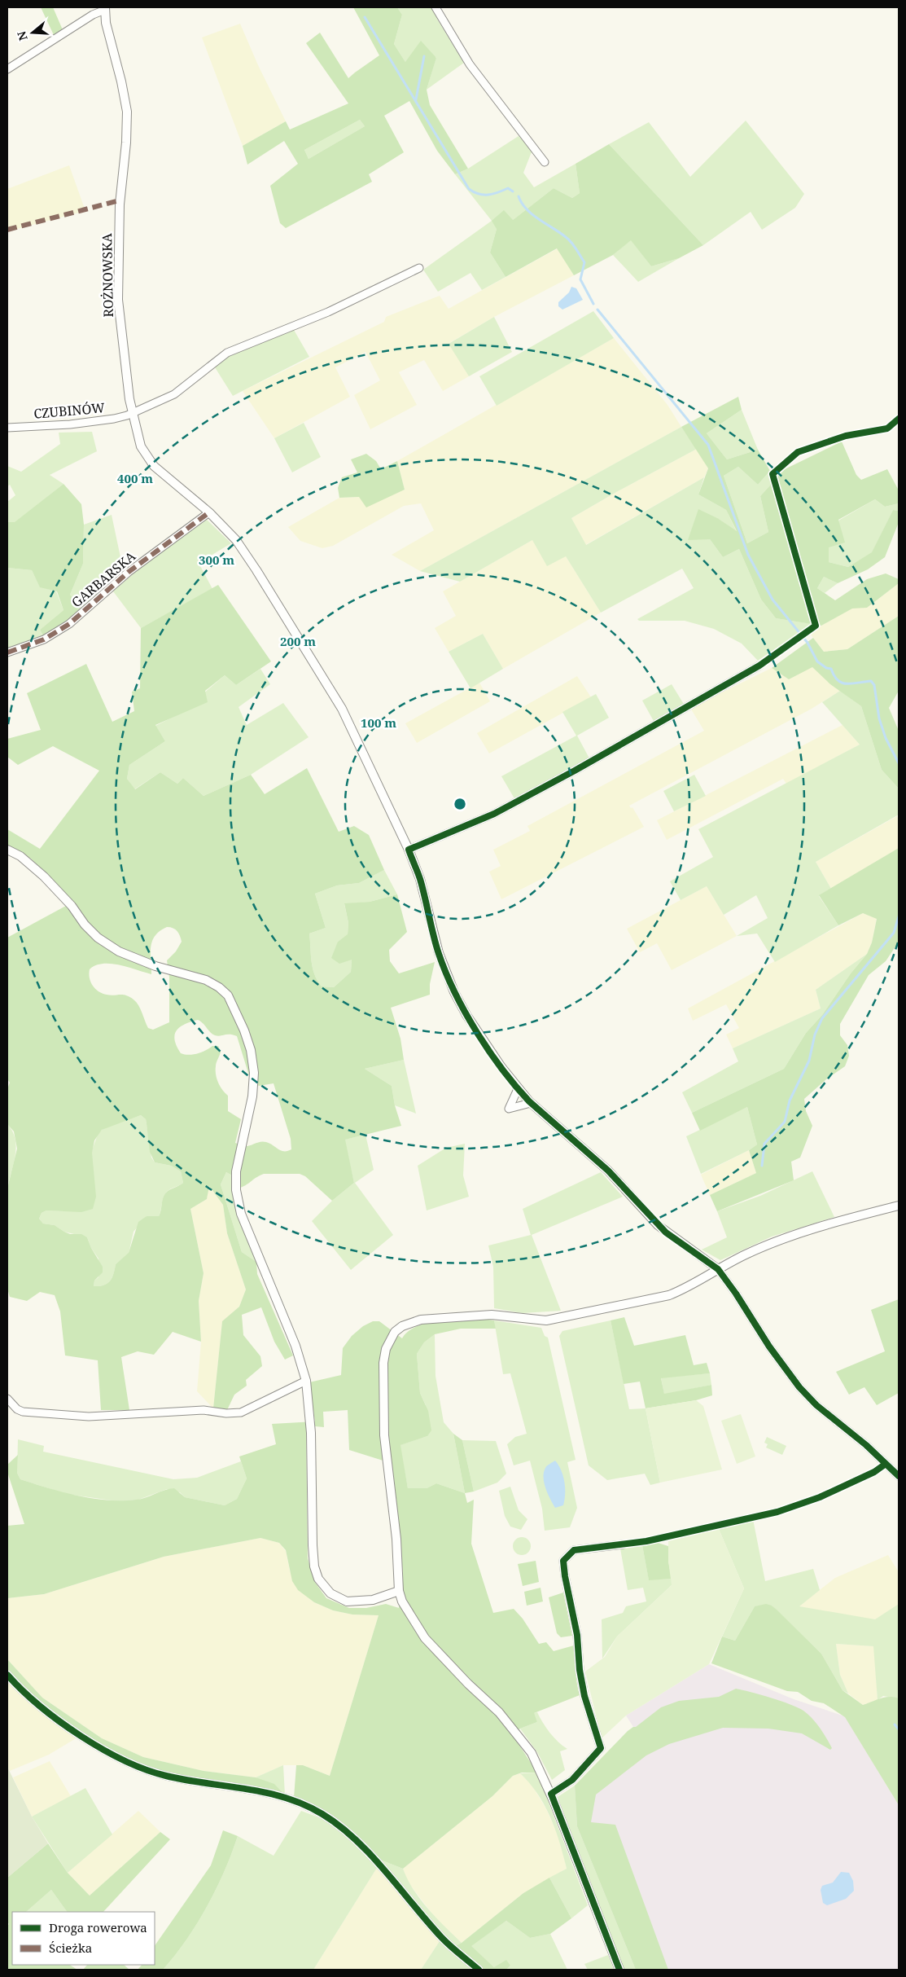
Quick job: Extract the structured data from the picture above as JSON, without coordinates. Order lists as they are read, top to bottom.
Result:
{
  "streets": {
    "street": ["ROŻNOWSKA", "CZUBINÓW", "GARBARSKA"]
  },
  "crossings": [
    ["ROŻNOWSKA", "CZUBINÓW"],
    ["ROŻNOWSKA", "GARBARSKA"]
  ],
  "legend": ["Droga rowerowa", "Ścieżka"],
  "north": "left",
  "rings": [
    "400 m",
    "300 m",
    "200 m",
    "100 m"
  ]
}
